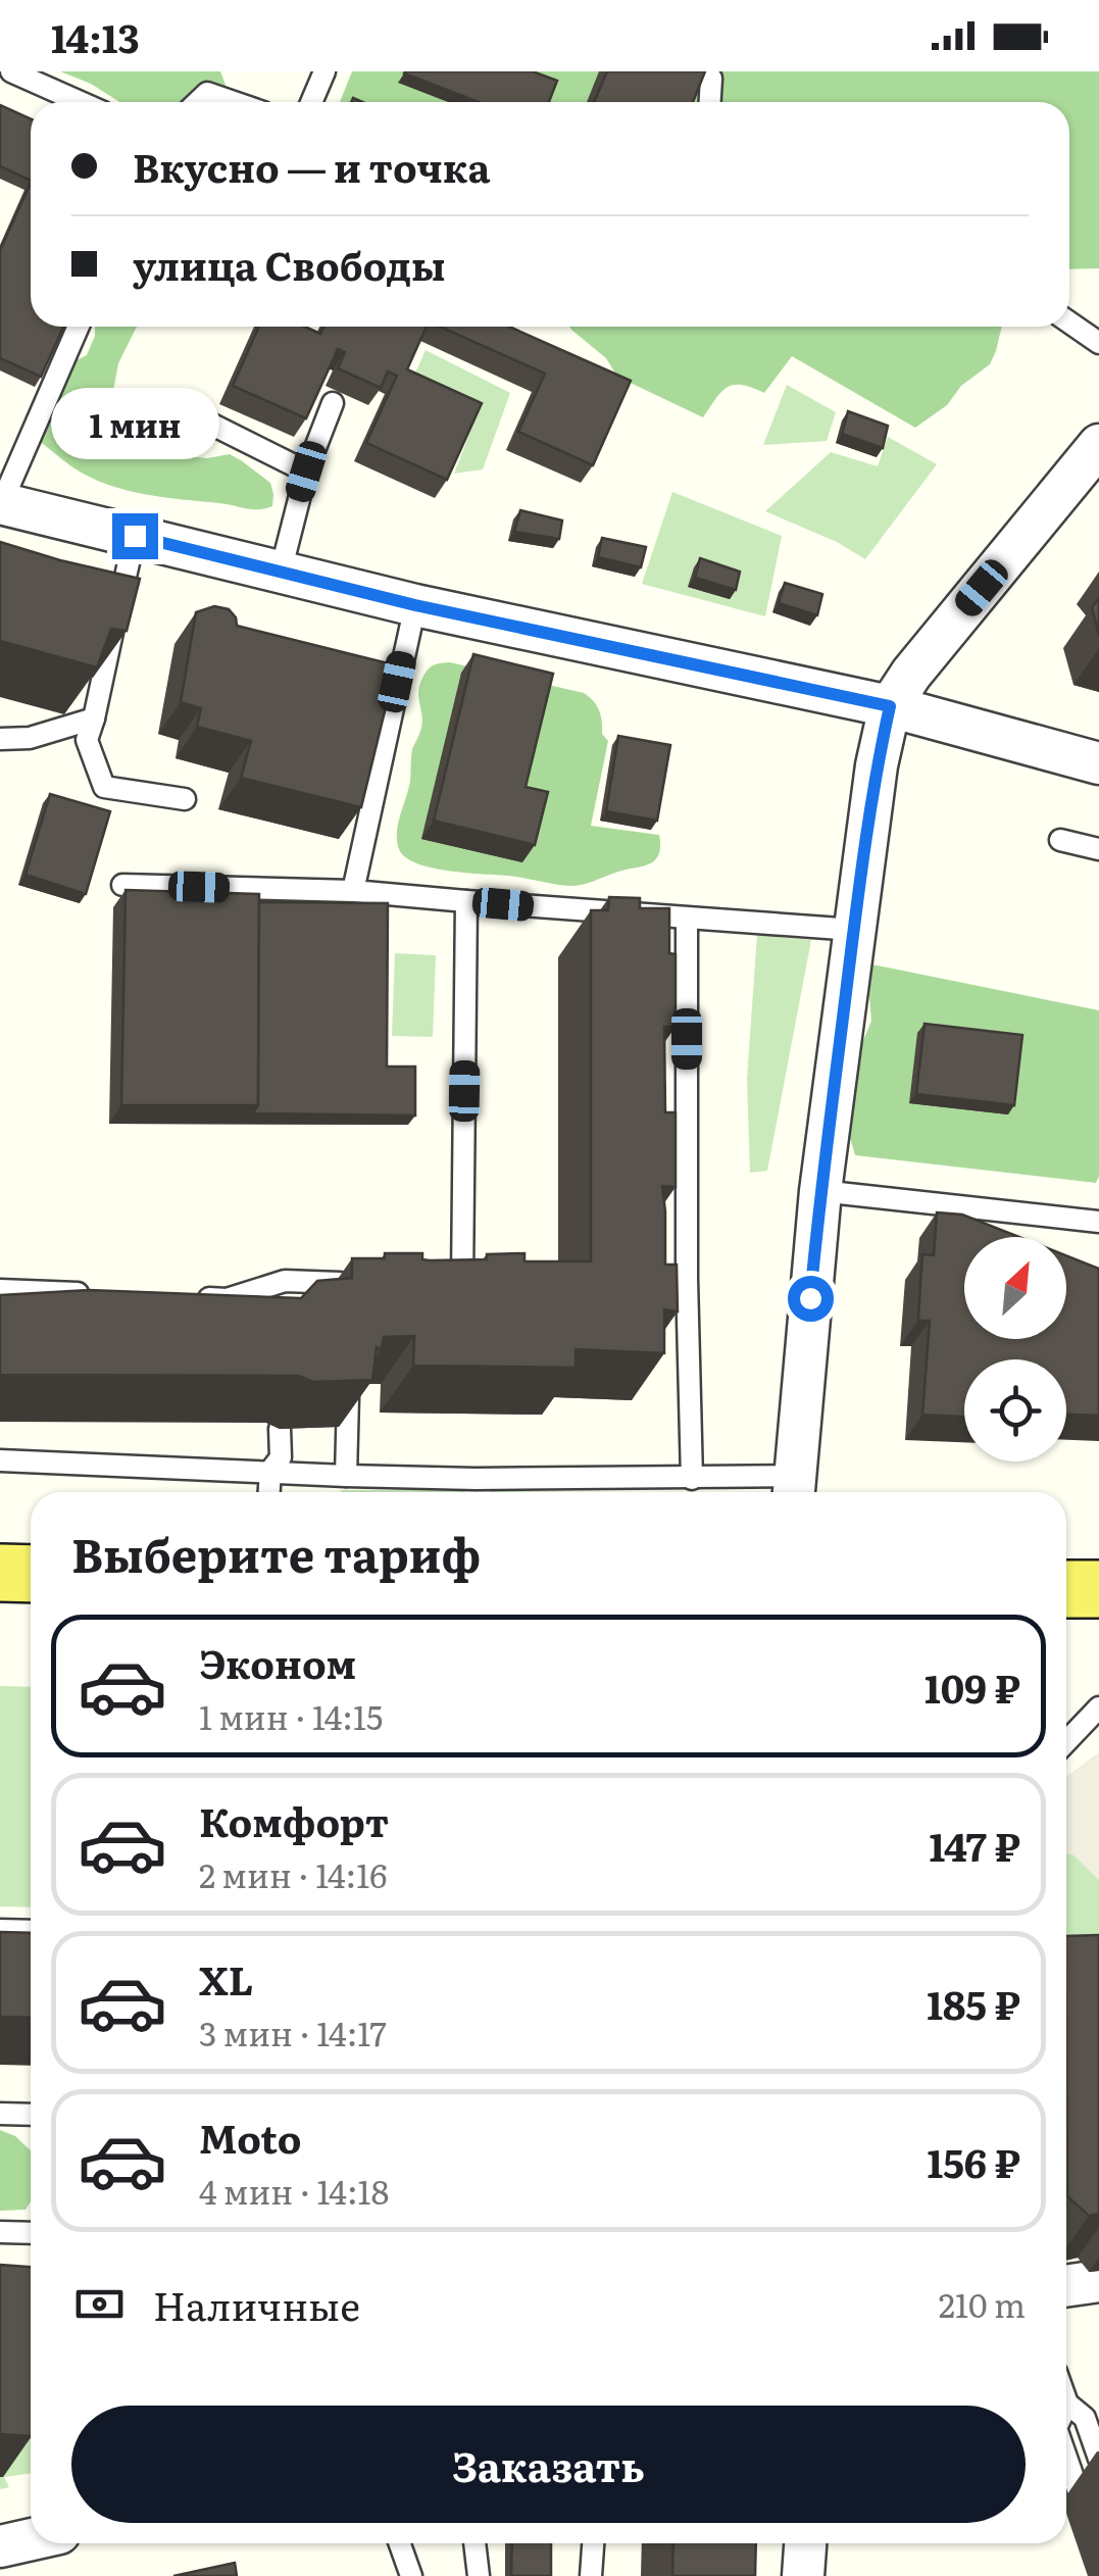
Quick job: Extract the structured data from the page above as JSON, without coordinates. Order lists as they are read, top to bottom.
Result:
{
  "north": "top right",
  "page": {
    "status": "14:13",
    "banner": ["Вкусно — и точка", "улица Свободы"],
    "bubble": "1 мин",
    "heading": "Выберите тариф",
    "list": [
      {
        "name": "Эконом",
        "note": "1 мин · 14:15",
        "value": "109 ₽"
      },
      {
        "name": "Комфорт",
        "note": "2 мин · 14:16",
        "value": "147 ₽"
      },
      {
        "name": "XL",
        "note": "3 мин · 14:17",
        "value": "185 ₽"
      },
      {
        "name": "Moto",
        "note": "4 мин · 14:18",
        "value": "156 ₽"
      }
    ],
    "pay": ["Наличные", "210 m"],
    "buttons": "Заказать"
  }
}
